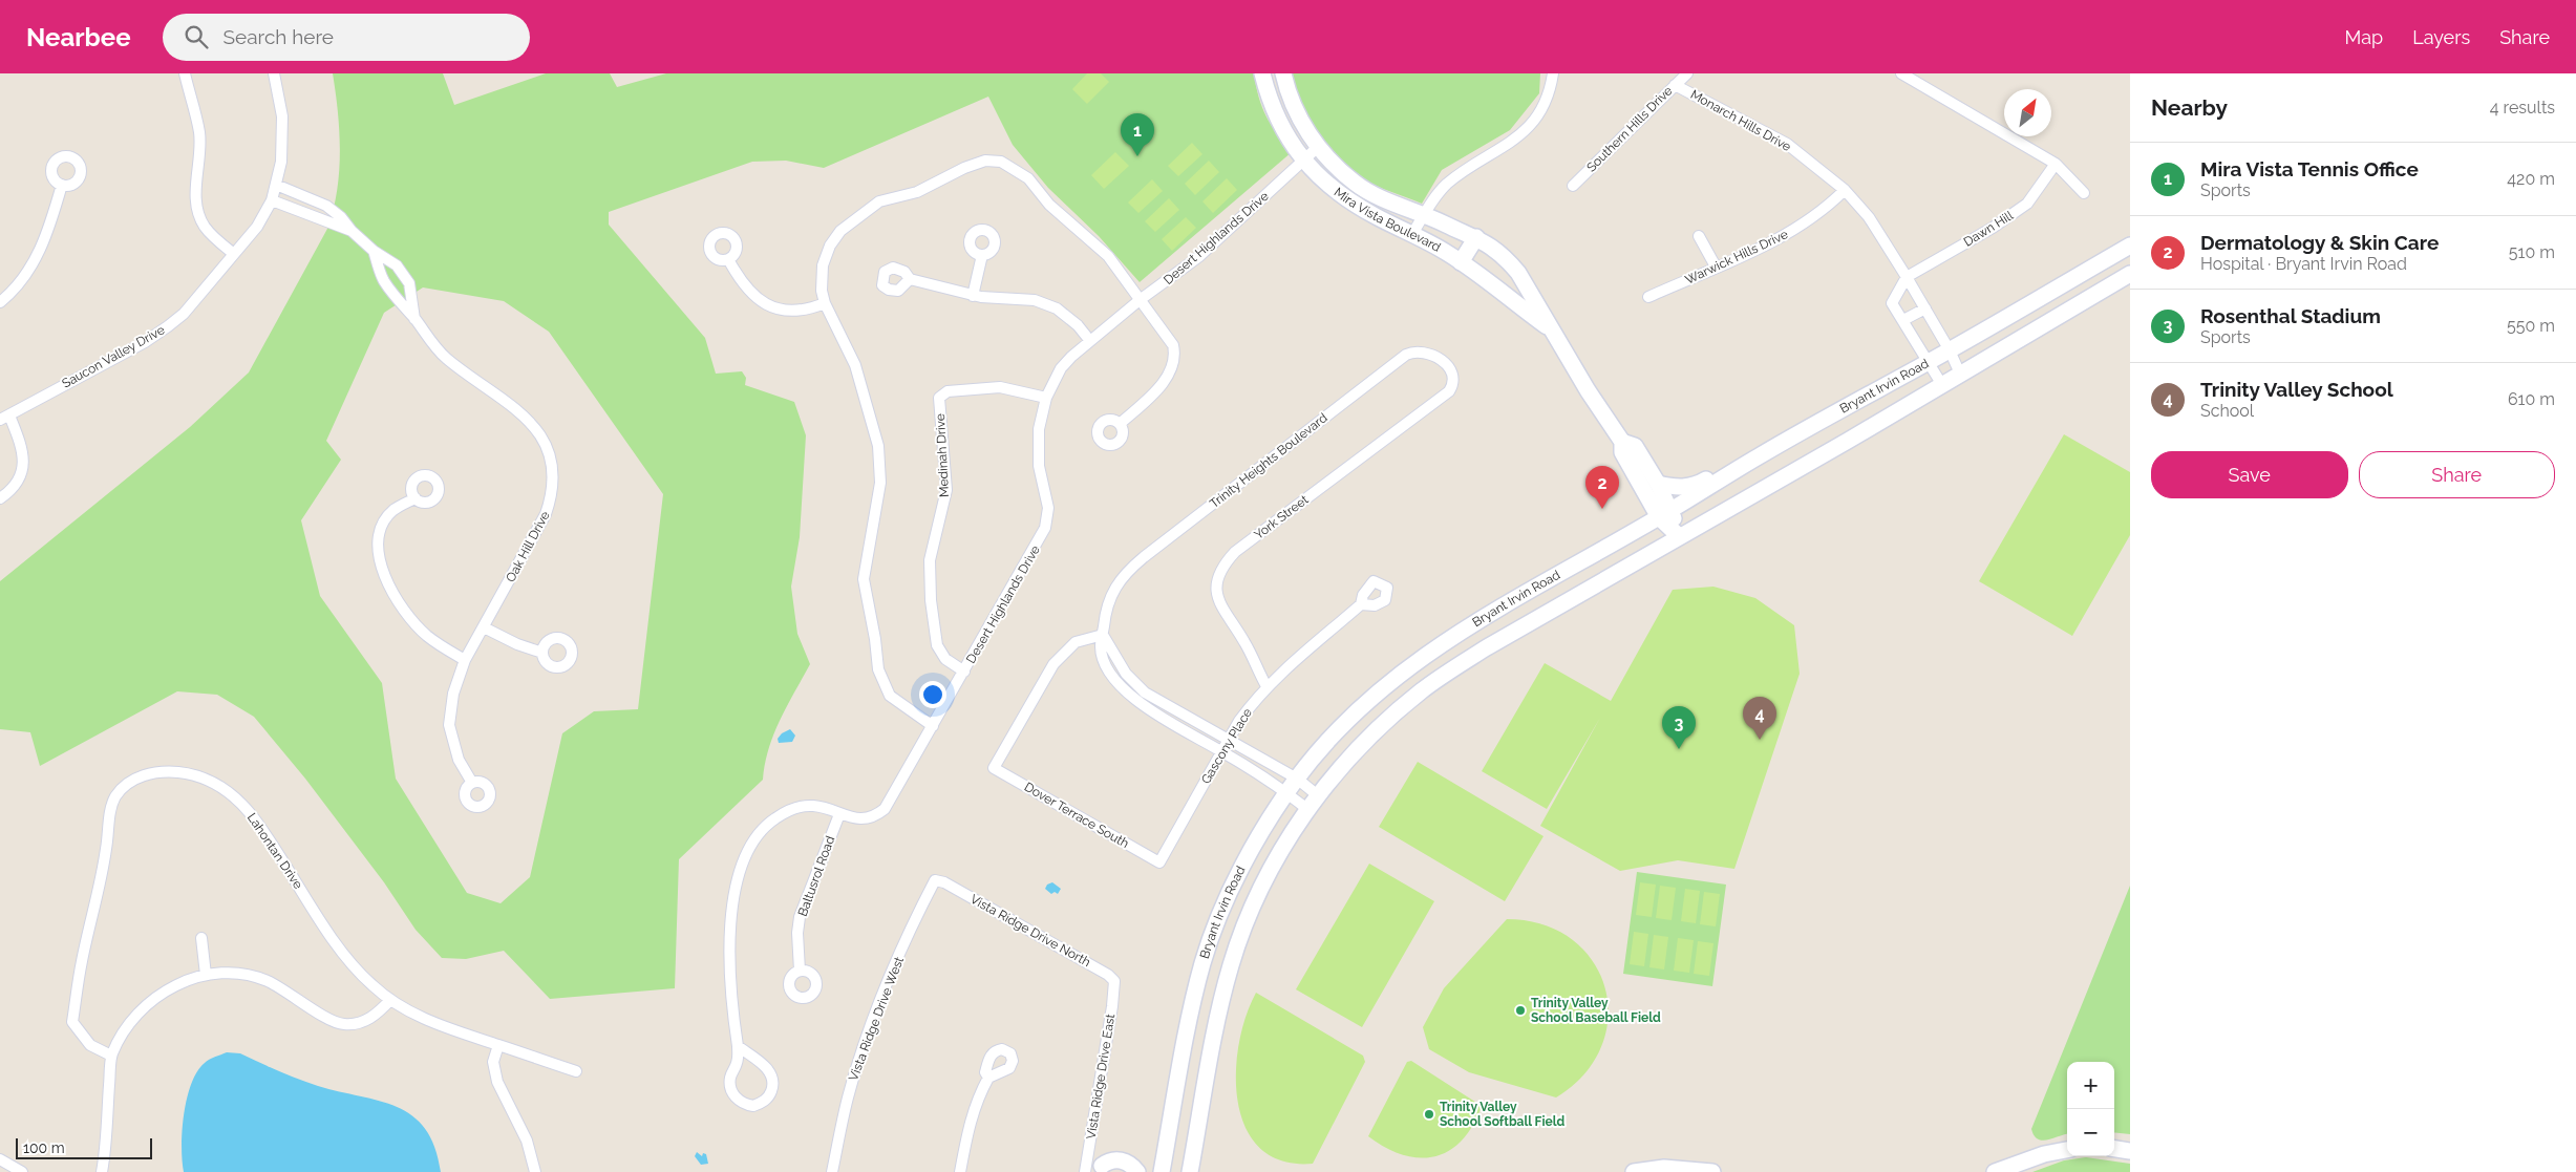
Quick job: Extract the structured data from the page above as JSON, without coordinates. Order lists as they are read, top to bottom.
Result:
{
  "streets": {
    "main road": ["Mira Vista Boulevard", "Bryant Irvin Road"],
    "street": [
      "Monarch Hills Drive",
      "Southern Hills Drive",
      "Dawn Hill",
      "Desert Highlands Drive",
      "Warwick Hills Drive",
      "Saucon Valley Drive",
      "Medinah Drive",
      "Trinity Heights Boulevard",
      "York Street",
      "Oak Hill Drive",
      "Gascony Place",
      "Dover Terrace South",
      "Lahontan Drive",
      "Baltusrol Road",
      "Vista Ridge Drive North",
      "Vista Ridge Drive West",
      "Vista Ridge Drive East"
    ]
  },
  "crossings": [
    ["Monarch Hills Drive", "Southern Hills Drive"],
    ["Monarch Hills Drive", "Dawn Hill"],
    ["Monarch Hills Drive", "Warwick Hills Drive"],
    ["Monarch Hills Drive", "Bryant Irvin Road"],
    ["Mira Vista Boulevard", "Desert Highlands Drive"],
    ["Mira Vista Boulevard", "Bryant Irvin Road"],
    ["Desert Highlands Drive", "Medinah Drive"],
    ["Desert Highlands Drive", "Baltusrol Road"],
    ["Saucon Valley Drive", "Oak Hill Drive"],
    ["Bryant Irvin Road", "Trinity Heights Boulevard"],
    ["Trinity Heights Boulevard", "York Street"],
    ["Trinity Heights Boulevard", "Gascony Place"],
    ["Trinity Heights Boulevard", "Dover Terrace South"],
    ["York Street", "Gascony Place"],
    ["Gascony Place", "Dover Terrace South"],
    ["Vista Ridge Drive North", "Vista Ridge Drive West"],
    ["Vista Ridge Drive North", "Vista Ridge Drive East"]
  ],
  "places": ["Trinity Valley School Baseball Field", "Trinity Valley School Softball Field"],
  "scale_bar": "100 m",
  "north": "top right",
  "page": {
    "header": "Nearbee",
    "search": "Search here",
    "nav": ["Map", "Layers", "Share"],
    "heading": ["Nearby", "4 results"],
    "pins": [
      "1",
      "2",
      "4",
      "3"
    ],
    "list": [
      {
        "mark": "1",
        "name": "Mira Vista Tennis Office",
        "note": "Sports",
        "value": "420 m"
      },
      {
        "mark": "2",
        "name": "Dermatology & Skin Care",
        "note": "Hospital · Bryant Irvin Road",
        "value": "510 m"
      },
      {
        "mark": "3",
        "name": "Rosenthal Stadium",
        "note": "Sports",
        "value": "550 m"
      },
      {
        "mark": "4",
        "name": "Trinity Valley School",
        "note": "School",
        "value": "610 m"
      }
    ],
    "buttons": ["Save", "Share"],
    "map_buttons": ["+", "−"],
    "scale": "100 m"
  }
}
